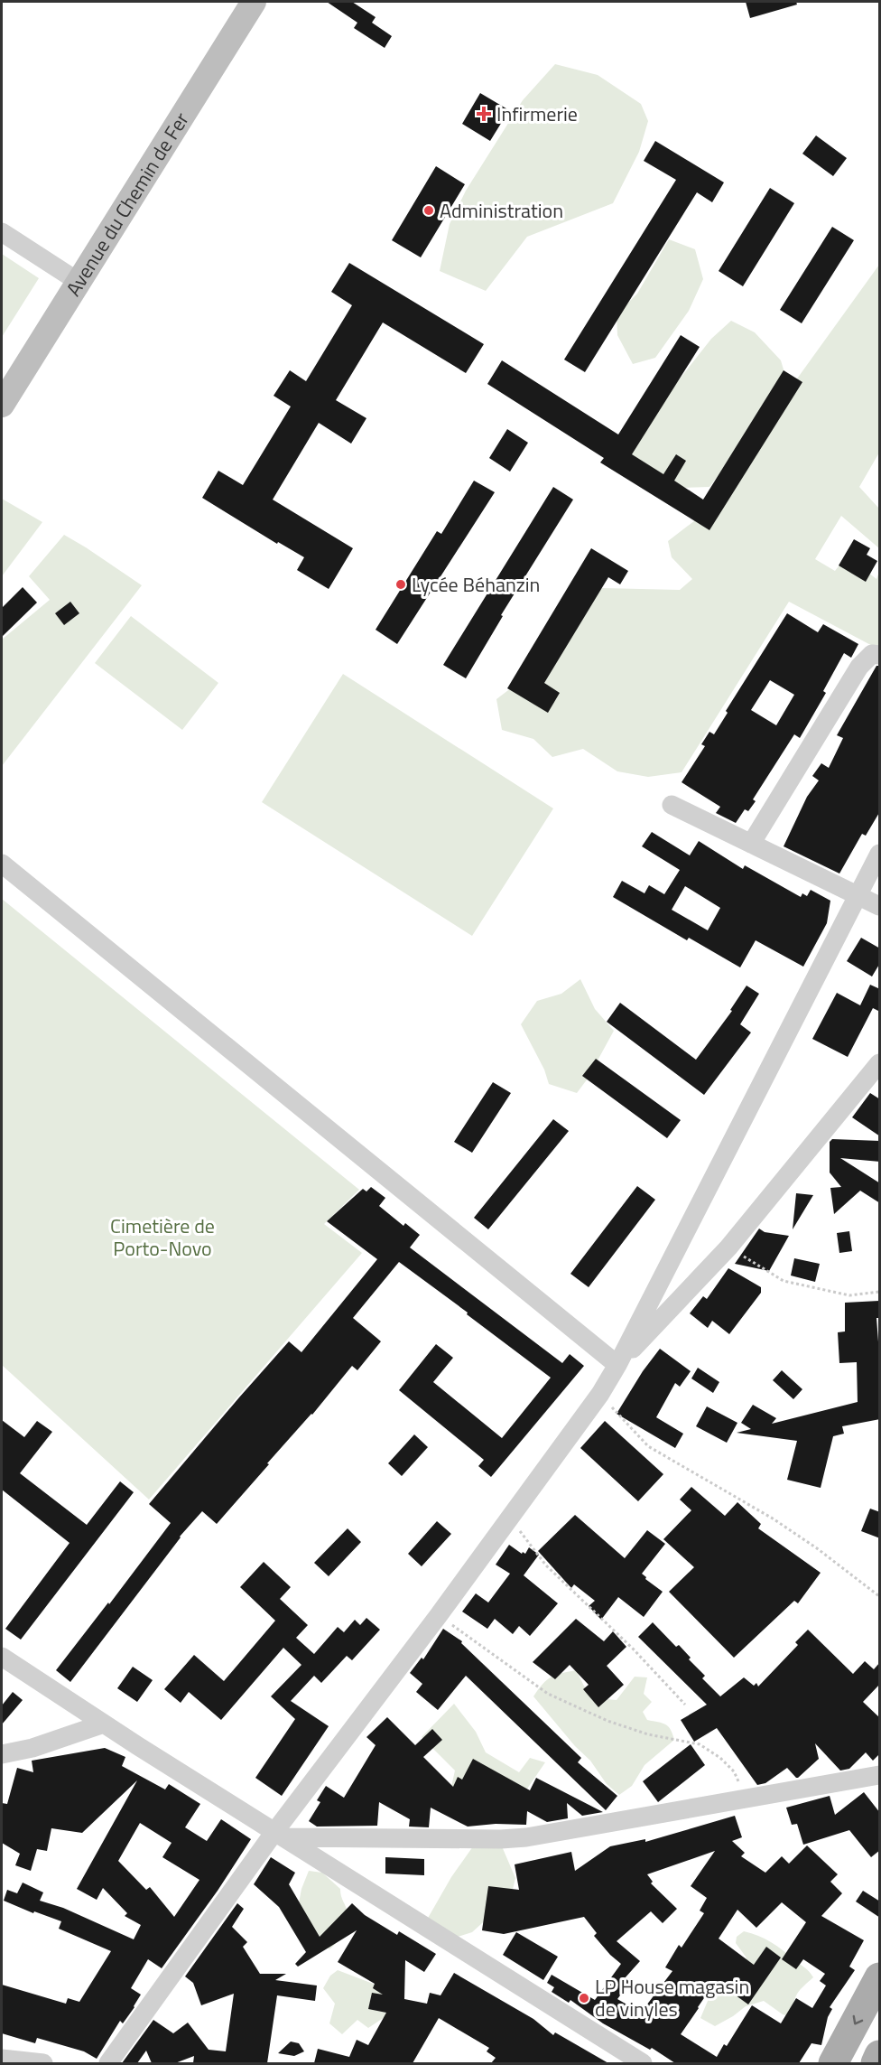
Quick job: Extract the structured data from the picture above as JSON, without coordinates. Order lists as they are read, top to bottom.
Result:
{
  "streets": {
    "street": ["Avenue du Chemin de Fer"]
  },
  "parks": ["Cimetière de Porto-Novo"],
  "places": {
    "health": ["Infirmerie"],
    "other": ["Administration", "Lycée Béhanzin", "LP House magasin de vinyles"]
  }
}
